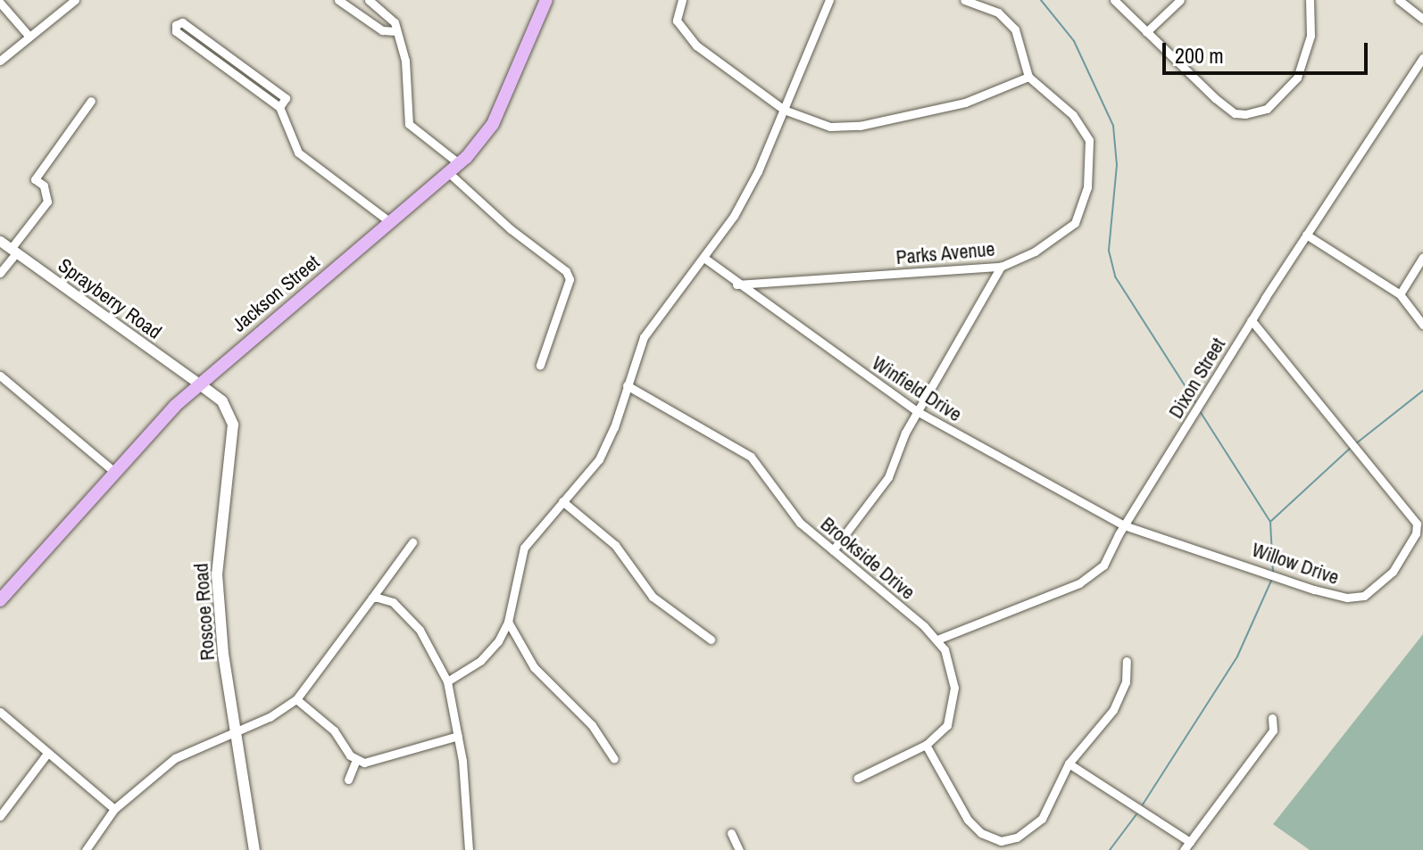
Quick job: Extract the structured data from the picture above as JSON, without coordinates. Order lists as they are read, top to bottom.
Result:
{
  "streets": {
    "main road": ["Jackson Street", "Roscoe Road"],
    "street": [
      "Parks Avenue",
      "Sprayberry Road",
      "Dixon Street",
      "Winfield Drive",
      "Brookside Drive",
      "Willow Drive"
    ]
  },
  "crossings": [
    ["Parks Avenue", "Winfield Drive"],
    ["Jackson Street", "Sprayberry Road"],
    ["Jackson Street", "Roscoe Road"],
    ["Sprayberry Road", "Roscoe Road"],
    ["Dixon Street", "Winfield Drive"],
    ["Dixon Street", "Brookside Drive"],
    ["Dixon Street", "Willow Drive"],
    ["Winfield Drive", "Willow Drive"]
  ],
  "scale_bar": "200 m"
}
